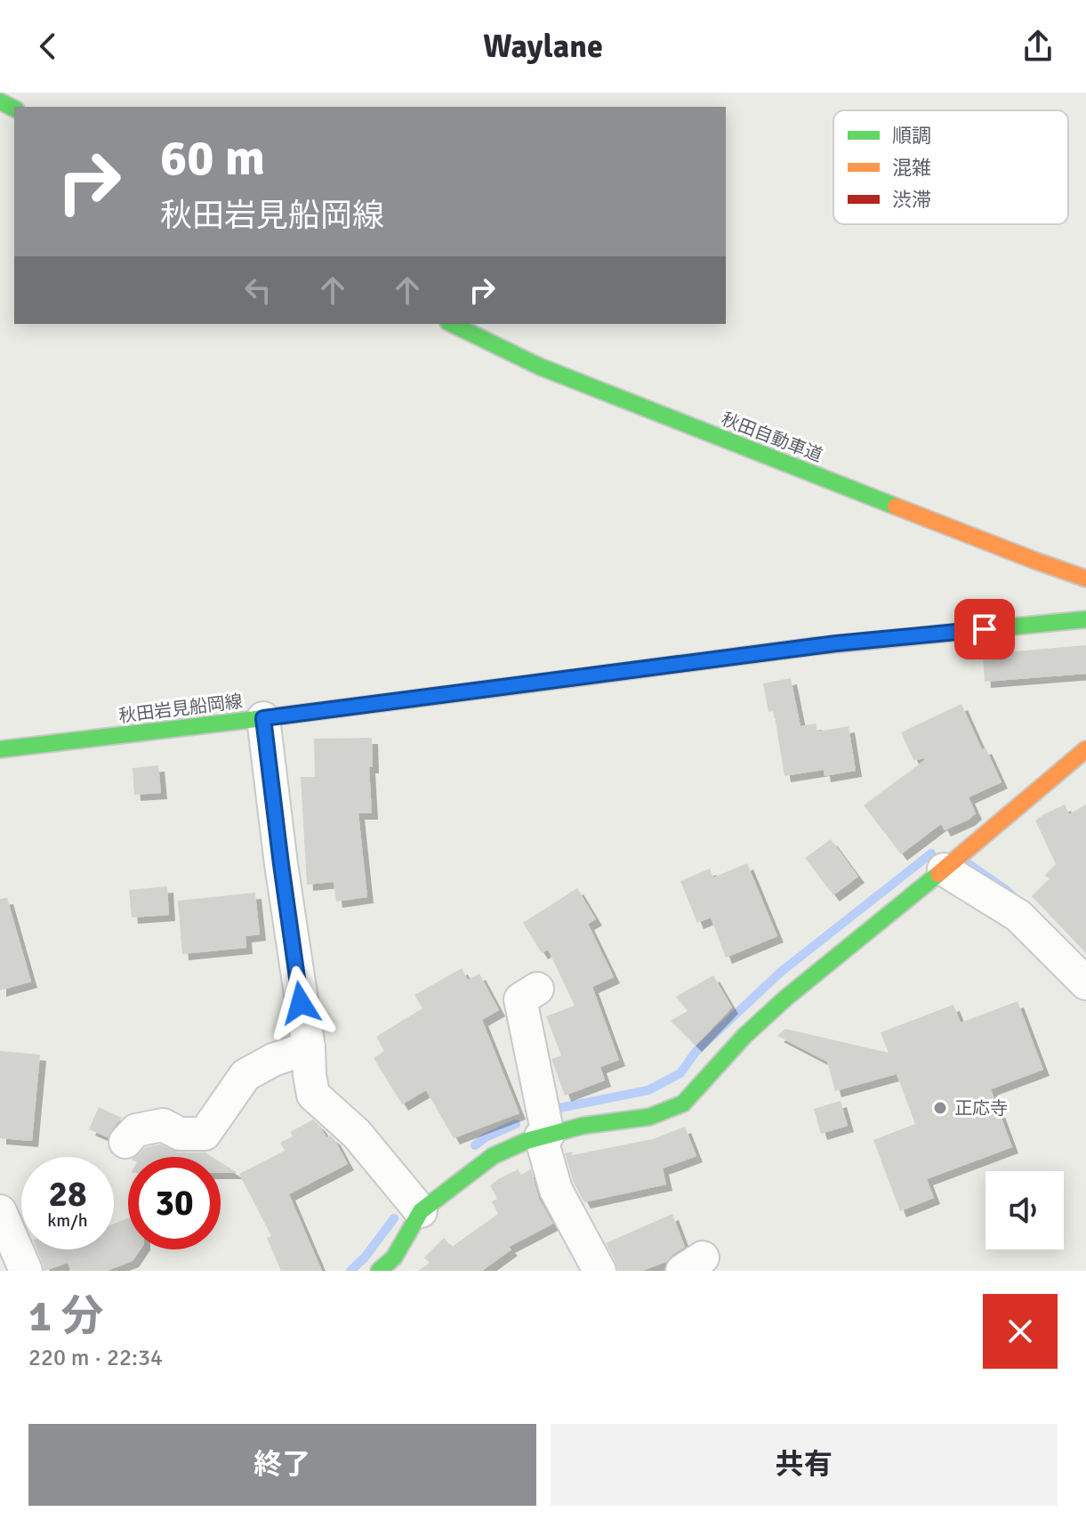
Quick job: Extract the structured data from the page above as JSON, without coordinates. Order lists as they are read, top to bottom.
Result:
{
  "streets": {
    "main road": ["秋田自動車道", "秋田岩見船岡線"]
  },
  "places": ["正応寺"],
  "legend": ["順調", "混雑", "渋滞"],
  "page": {
    "header": "Waylane",
    "turn": ["60 m", "秋田岩見船岡線"],
    "speed": "28 km/h",
    "limit": "30",
    "heading": ["1 分", "220 m · 22:34"],
    "buttons": ["終了", "共有"]
  }
}
